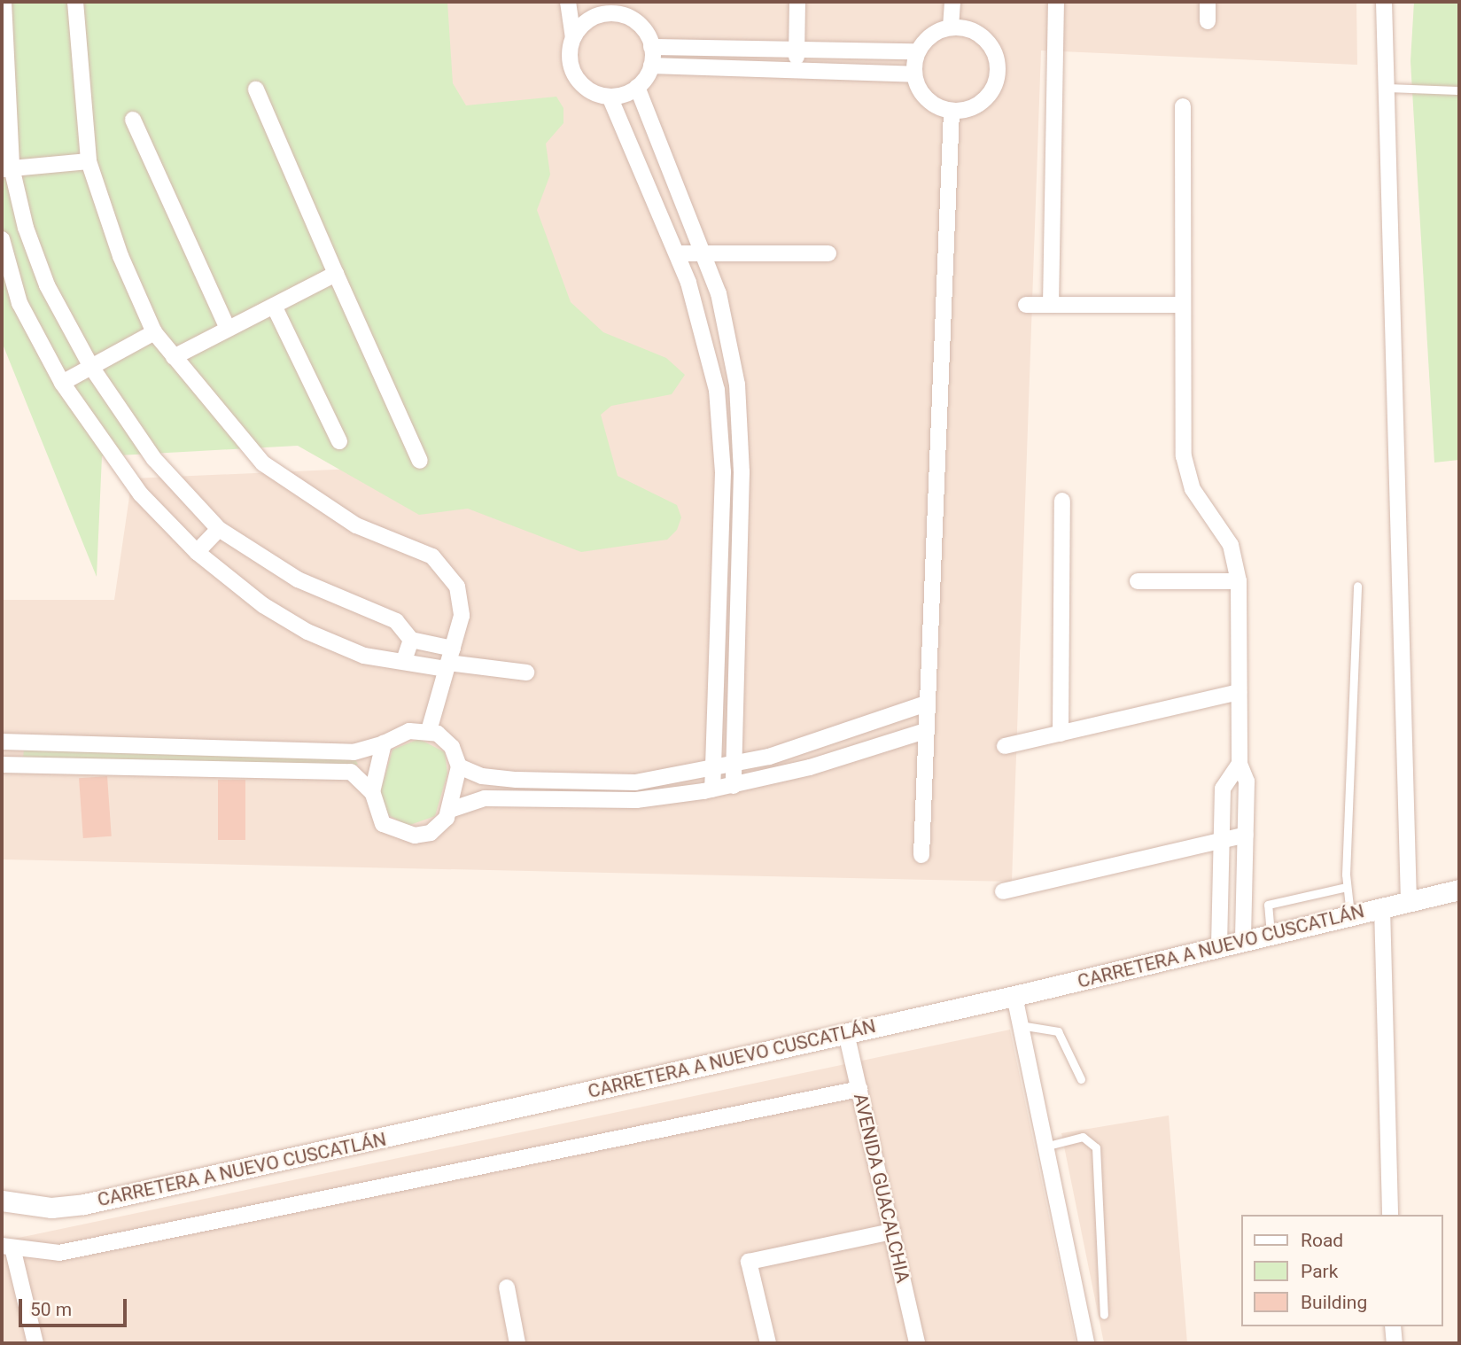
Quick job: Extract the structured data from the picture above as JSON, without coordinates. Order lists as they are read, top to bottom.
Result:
{
  "streets": {
    "street": ["CARRETERA A NUEVO CUSCATLÁN", "AVENIDA GUACALCHIA"]
  },
  "crossings": [
    ["CARRETERA A NUEVO CUSCATLÁN", "AVENIDA GUACALCHIA"]
  ],
  "legend": ["Road", "Park", "Building"],
  "scale_bar": "50 m"
}
